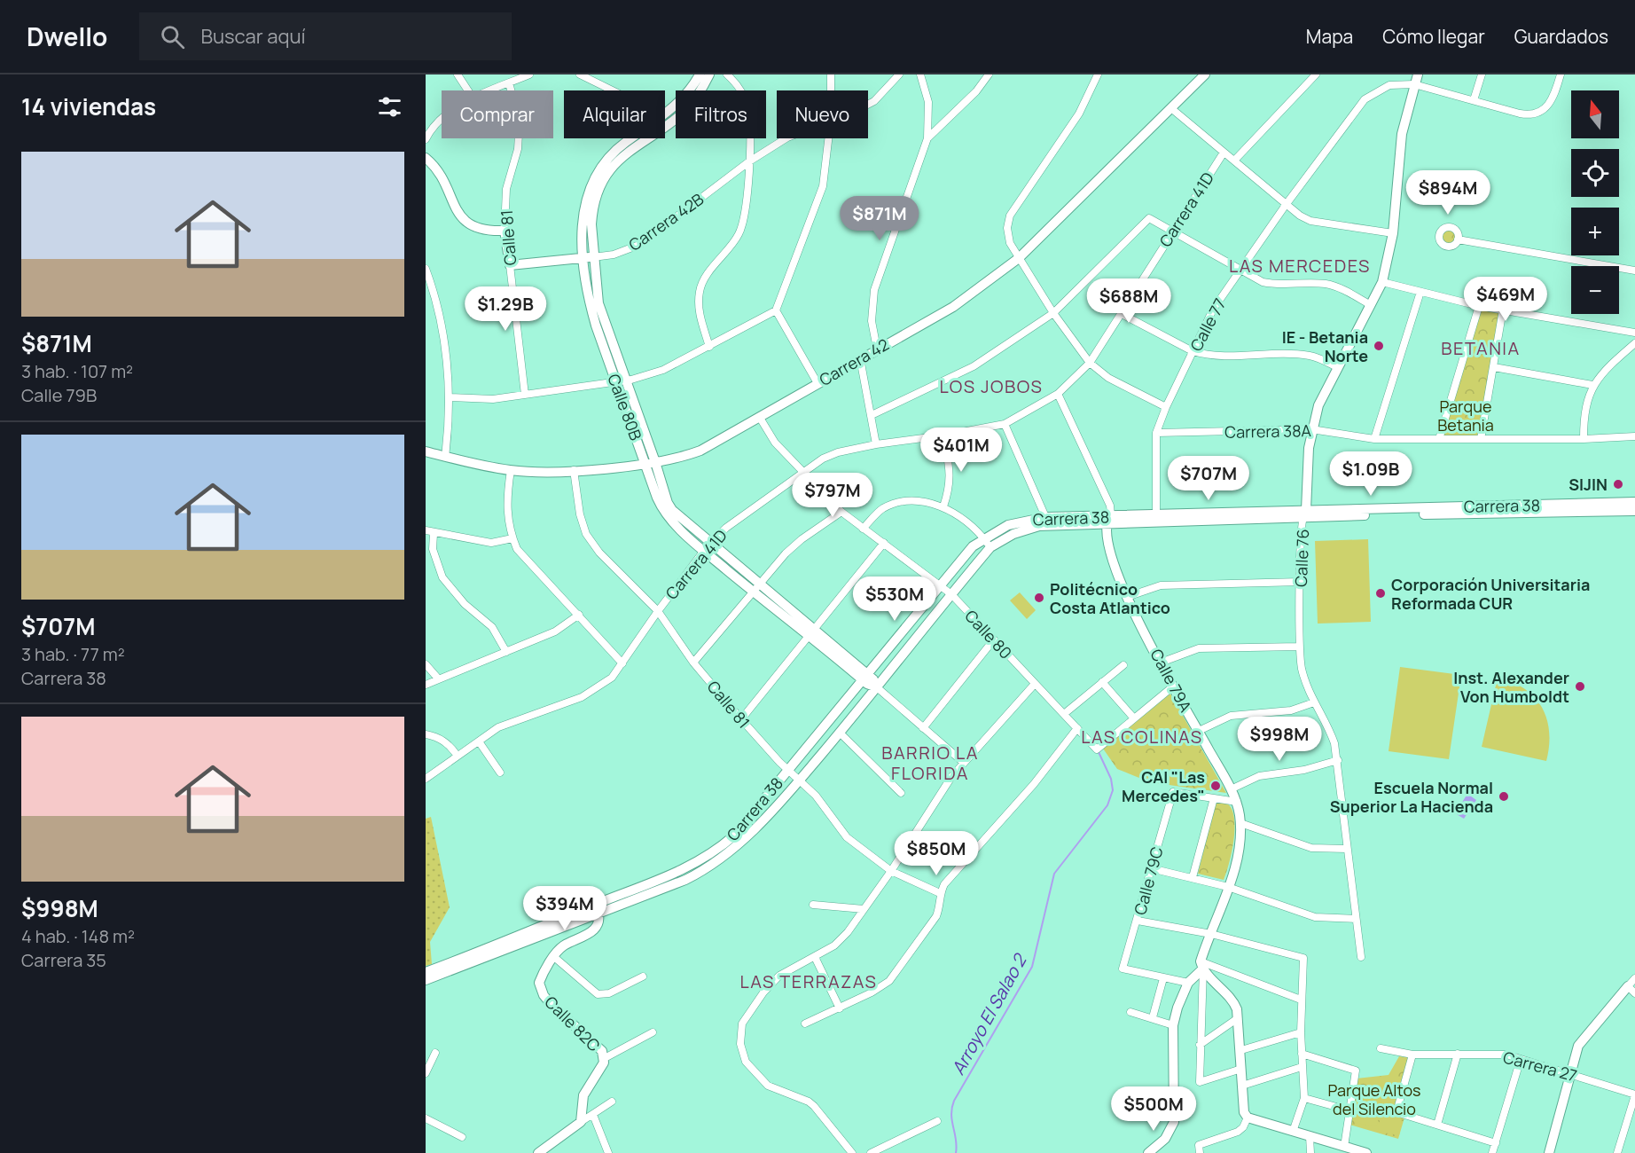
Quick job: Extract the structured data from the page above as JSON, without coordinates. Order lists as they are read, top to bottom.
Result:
{
  "streets": {
    "main road": [
      "Carrera 42B",
      "Calle 81",
      "Carrera 42",
      "Calle 80B",
      "Carrera 38",
      "Calle 76",
      "Calle 79A",
      "Calle 82C"
    ],
    "street": [
      "Carrera 41D",
      "Calle 77",
      "Carrera 38A",
      "Calle 80",
      "Calle 79C",
      "Carrera 27"
    ]
  },
  "crossings": [
    ["Carrera 41D", "Calle 81"],
    ["Carrera 41D", "Calle 80B"],
    ["Carrera 41D", "Calle 80"],
    ["Carrera 41D", "Calle 79A"],
    ["Carrera 42B", "Calle 81"],
    ["Carrera 42B", "Calle 80B"],
    ["Calle 81", "Carrera 42"],
    ["Calle 81", "Carrera 38"],
    ["Calle 77", "Carrera 38A"],
    ["Calle 77", "Carrera 38"],
    ["Calle 77", "Calle 76"],
    ["Carrera 42", "Calle 80B"],
    ["Carrera 42", "Calle 80"],
    ["Calle 80B", "Carrera 38"],
    ["Carrera 38A", "Calle 76"],
    ["Carrera 38", "Calle 76"],
    ["Carrera 38", "Calle 80"],
    ["Carrera 38", "Calle 79A"]
  ],
  "districts": [
    "LAS MERCEDES",
    "BETANIA",
    "LOS JOBOS",
    "LAS COLINAS",
    "BARRIO LA FLORIDA",
    "LAS TERRAZAS"
  ],
  "water": ["Arroyo El Salao 2"],
  "parks": ["Parque Betania", "Parque Altos del Silencio"],
  "places": [
    "IE - Betania Norte",
    "SIJIN",
    "Corporación Universitaria Reformada CUR",
    "Politécnico Costa Atlantico",
    "Inst. Alexander Von Humboldt",
    "CAI \"Las Mercedes\"",
    "Escuela Normal Superior La Hacienda"
  ],
  "north": "top",
  "page": {
    "header": "Dwello",
    "search": "Buscar aquí",
    "nav": ["Mapa", "Cómo llegar", "Guardados"],
    "heading": "14 viviendas",
    "map_buttons": ["+", "−"],
    "chip": [
      "Comprar",
      "Alquilar",
      "Filtros",
      "Nuevo"
    ],
    "list": [
      {
        "name": "$871M",
        "note": "3 hab. · 107 m² · Calle 79B"
      },
      {
        "name": "$707M",
        "note": "3 hab. · 77 m² · Carrera 38"
      },
      {
        "name": "$998M",
        "note": "4 hab. · 148 m² · Carrera 35"
      }
    ],
    "price": [
      "$894M",
      "$871M",
      "$469M",
      "$688M",
      "$1.29B",
      "$401M",
      "$1.09B",
      "$707M",
      "$797M",
      "$530M",
      "$998M",
      "$850M",
      "$394M",
      "$500M"
    ]
  }
}
